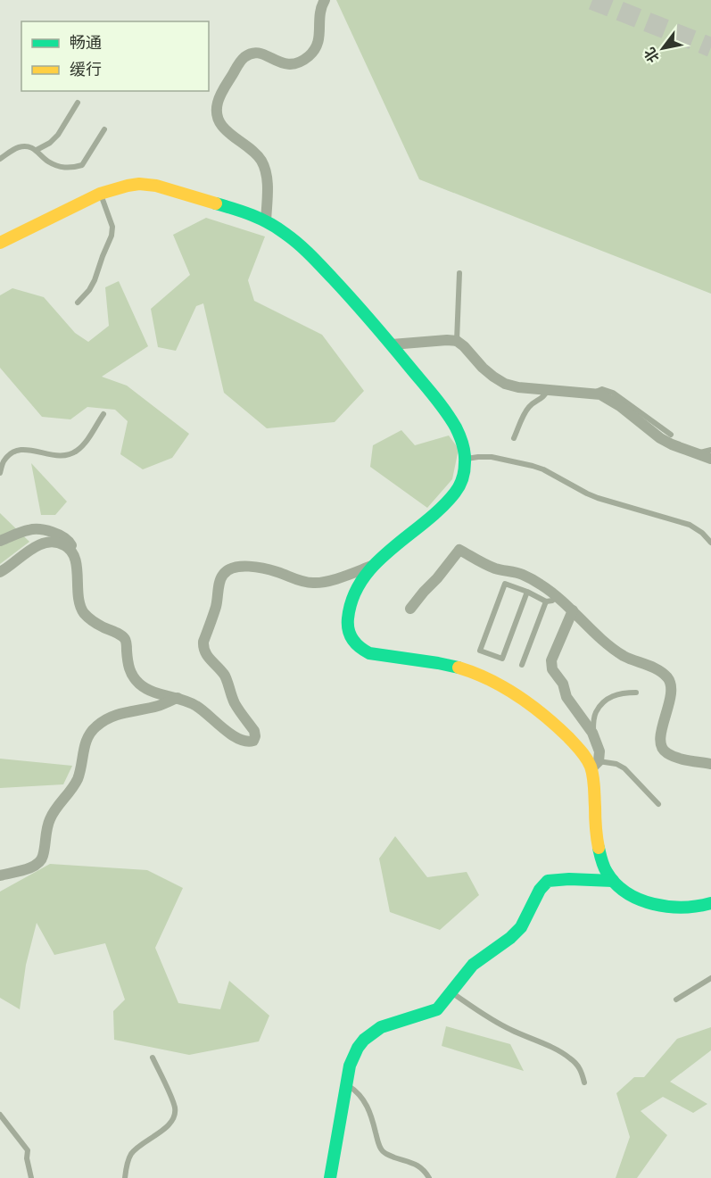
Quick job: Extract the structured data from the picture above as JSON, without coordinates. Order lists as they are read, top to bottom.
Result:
{
  "legend": ["畅通", "缓行"],
  "north": "bottom left"
}
